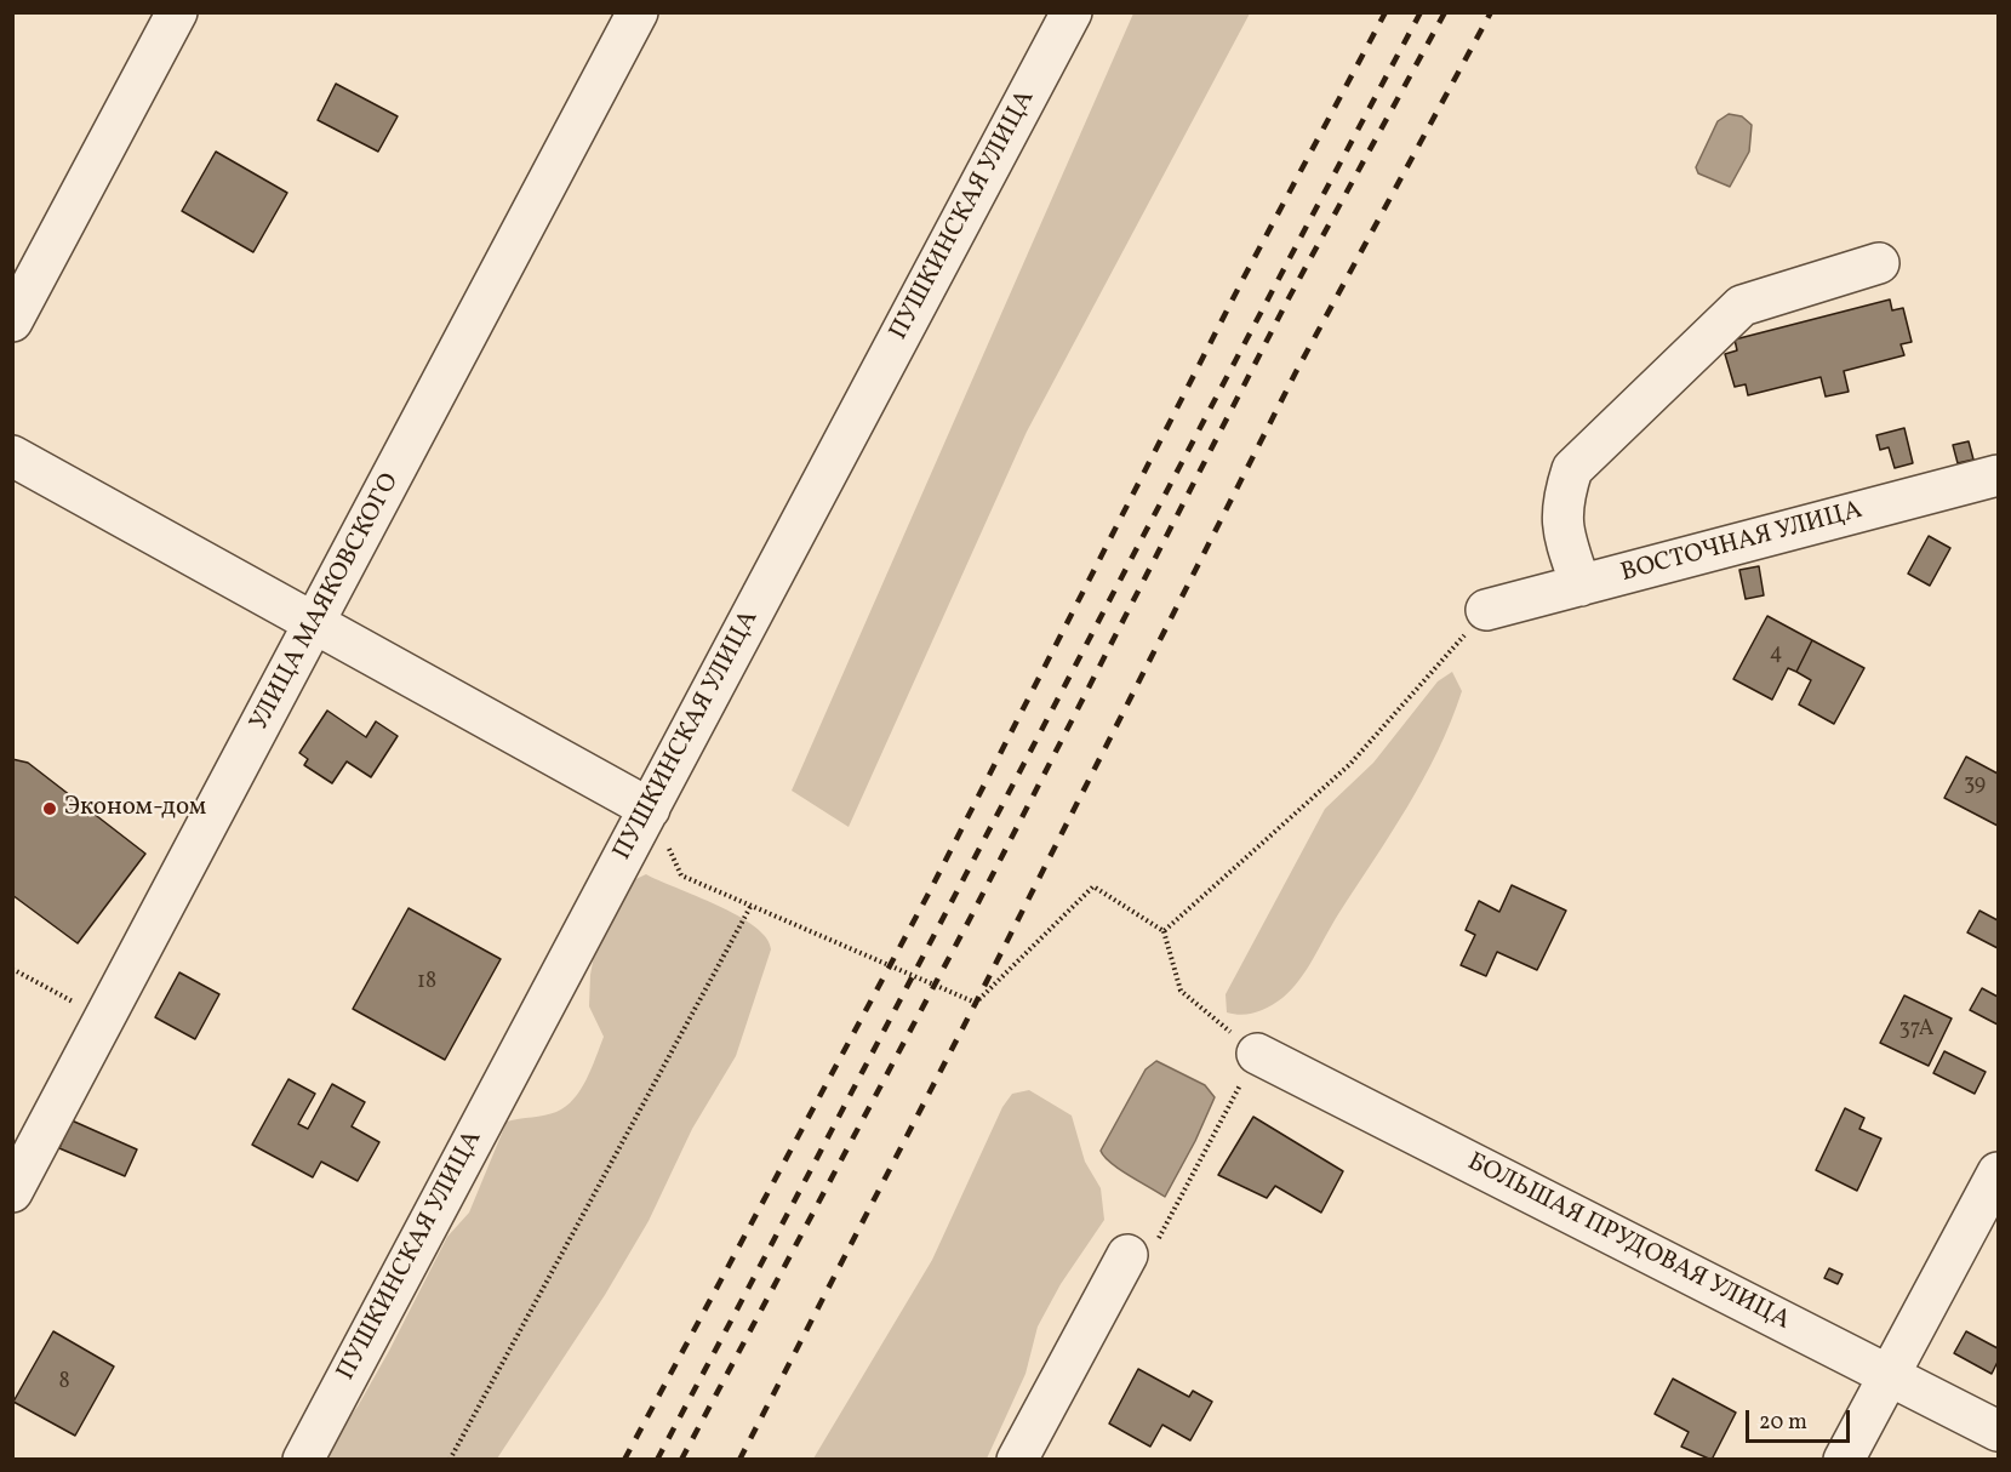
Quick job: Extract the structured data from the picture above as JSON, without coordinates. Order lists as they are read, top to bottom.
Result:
{
  "streets": {
    "street": [
      "ПУШКИНСКАЯ УЛИЦА",
      "ВОСТОЧНАЯ УЛИЦА",
      "УЛИЦА МАЯКОВСКОГО",
      "БОЛЬШАЯ ПРУДОВАЯ УЛИЦА"
    ]
  },
  "places": ["Эконом-дом"],
  "house_numbers": [
    "4",
    "39",
    "18",
    "37А",
    "8"
  ],
  "scale_bar": "20 m"
}
